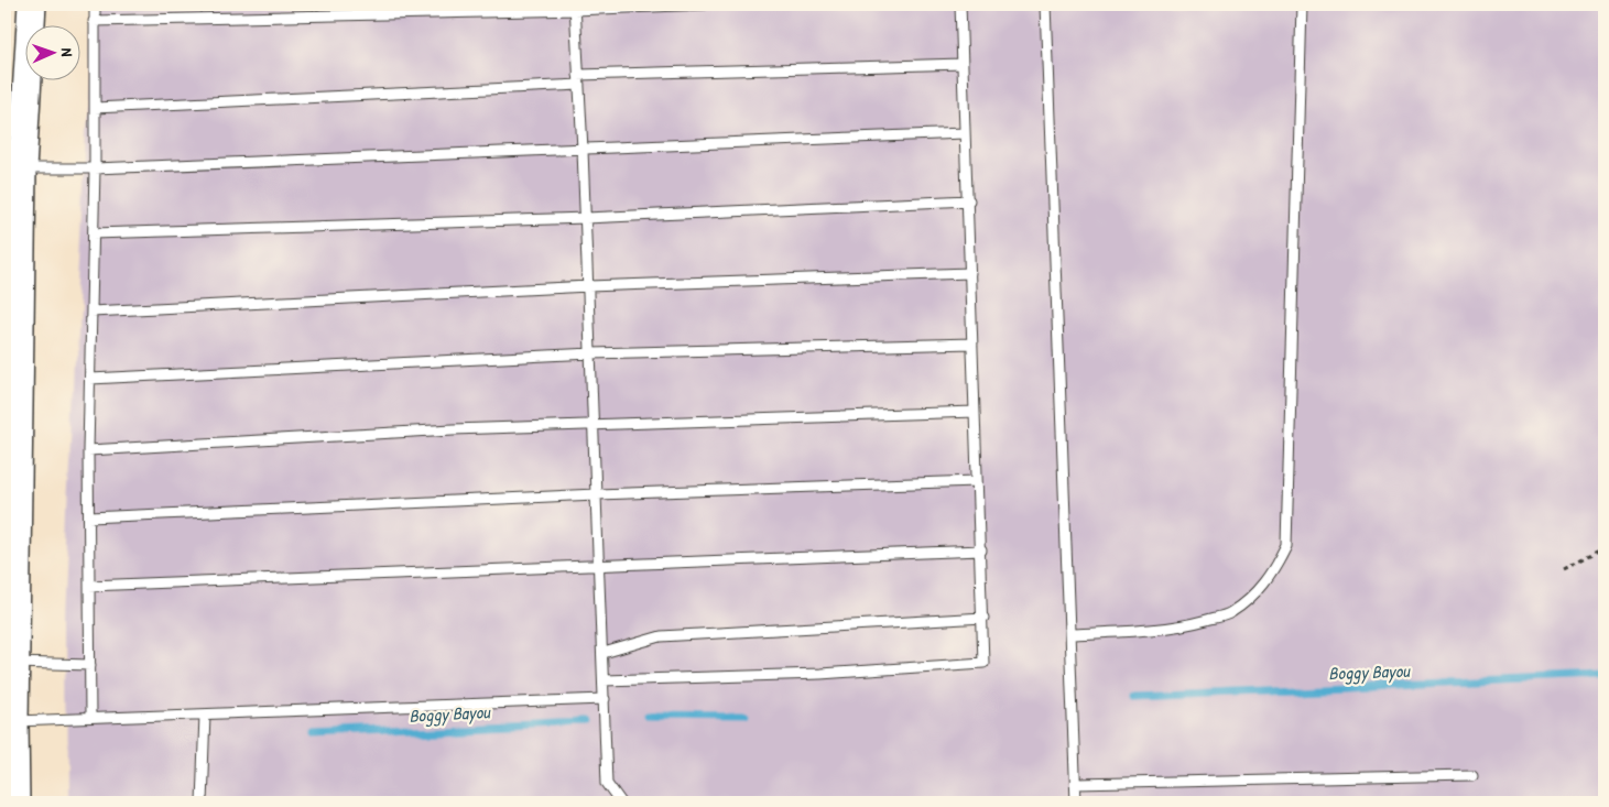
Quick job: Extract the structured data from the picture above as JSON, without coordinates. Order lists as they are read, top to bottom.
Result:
{
  "water": ["Boggy Bayou"],
  "north": "right"
}
